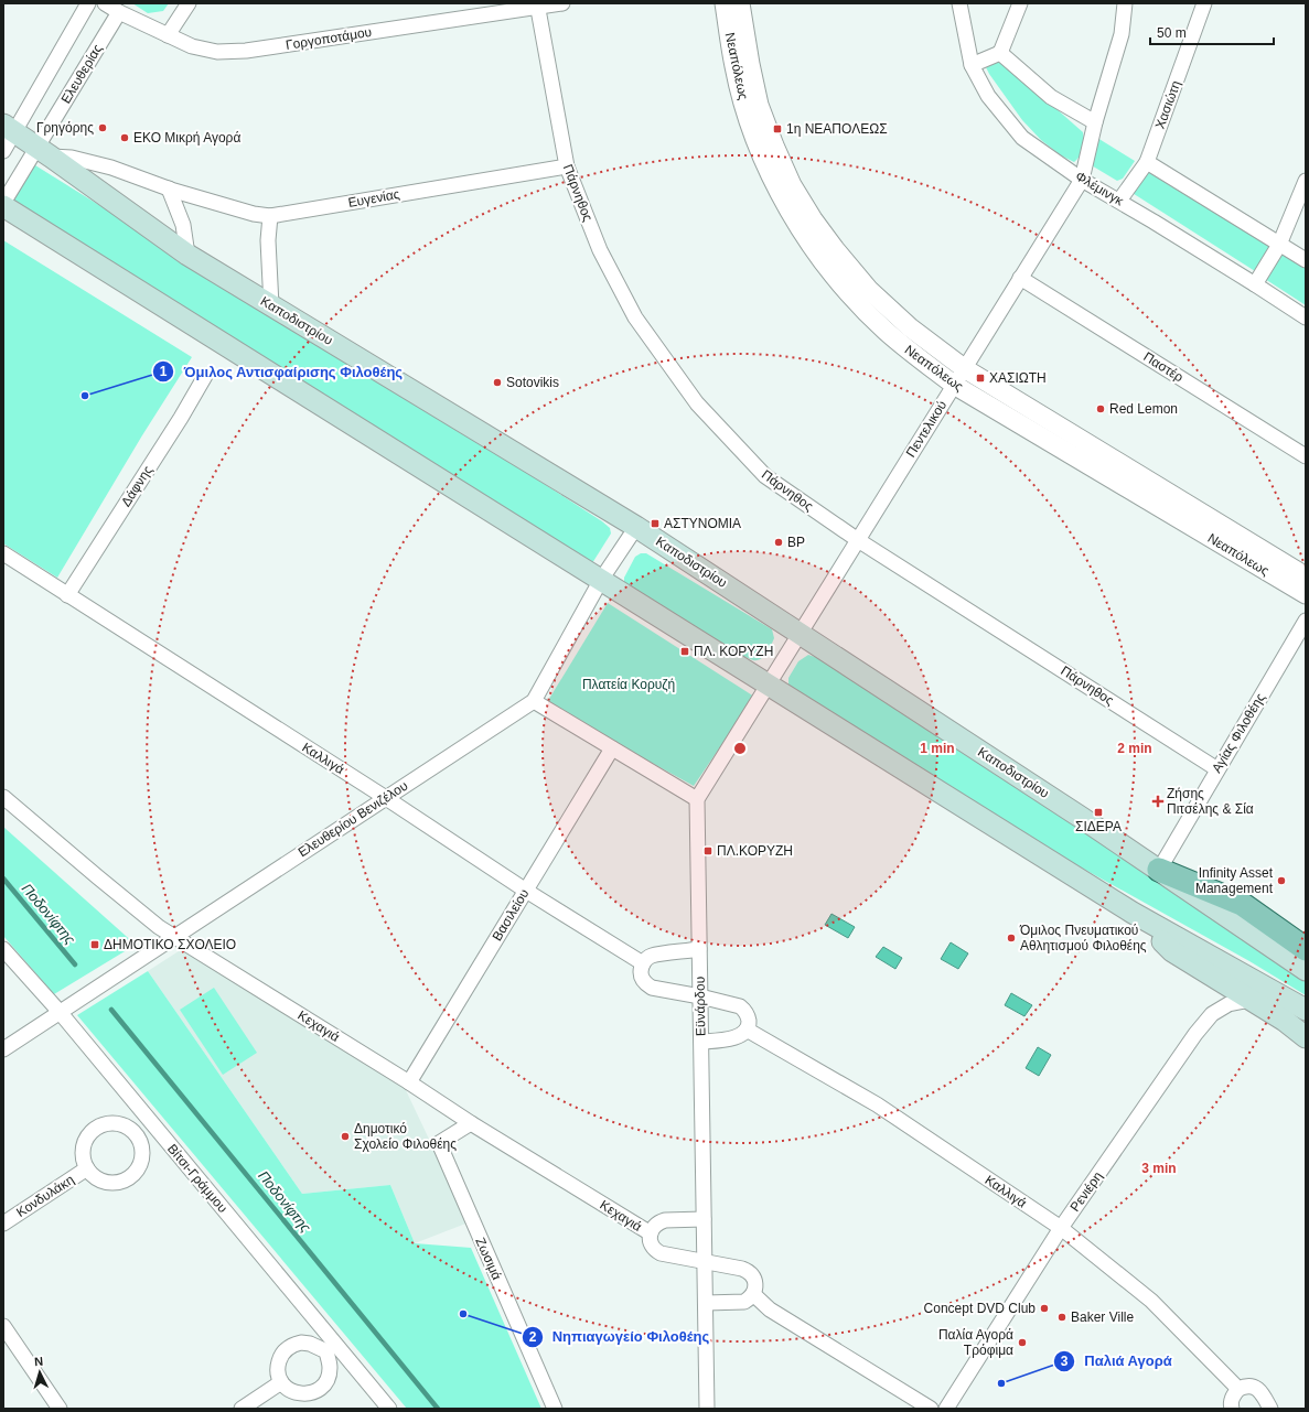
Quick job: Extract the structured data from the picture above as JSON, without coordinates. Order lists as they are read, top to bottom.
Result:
{
  "streets": {
    "main road": ["Καποδιστρίου"],
    "street": [
      "Γοργοποτάμου",
      "Νεαπόλεως",
      "Ελευθερίας",
      "Χασιώτη",
      "Φλέμινγκ",
      "Πάρνηθος",
      "Ευγενίας",
      "Παστέρ",
      "Πεντελικού",
      "Δάφνης",
      "Αγίας Φιλοθέης",
      "Καλλιγά",
      "Ελευθερίου Βενιζέλου",
      "Βασιλείου",
      "Εϋνάρδου",
      "Κεχαγιά",
      "Βίτσι-Γράμμου",
      "Ρενιέρη",
      "Κονδυλάκη",
      "Ζωσιμά"
    ]
  },
  "crossings": [
    ["Γοργοποτάμου", "Ελευθερίας"],
    ["Γοργοποτάμου", "Πάρνηθος"],
    ["Νεαπόλεως", "Πεντελικού"],
    ["Ελευθερίας", "Ευγενίας"],
    ["Ελευθερίας", "Καποδιστρίου"],
    ["Χασιώτη", "Φλέμινγκ"],
    ["Φλέμινγκ", "Πεντελικού"],
    ["Πάρνηθος", "Ευγενίας"],
    ["Πάρνηθος", "Πεντελικού"],
    ["Πάρνηθος", "Αγίας Φιλοθέης"],
    ["Ευγενίας", "Καποδιστρίου"],
    ["Καποδιστρίου", "Πεντελικού"],
    ["Καποδιστρίου", "Αγίας Φιλοθέης"],
    ["Καποδιστρίου", "Ελευθερίου Βενιζέλου"],
    ["Παστέρ", "Πεντελικού"],
    ["Δάφνης", "Καλλιγά"],
    ["Καλλιγά", "Ελευθερίου Βενιζέλου"],
    ["Καλλιγά", "Βασιλείου"],
    ["Καλλιγά", "Ρενιέρη"],
    ["Ελευθερίου Βενιζέλου", "Κεχαγιά"],
    ["Ελευθερίου Βενιζέλου", "Βίτσι-Γράμμου"],
    ["Βασιλείου", "Κεχαγιά"],
    ["Εϋνάρδου", "Κεχαγιά"],
    ["Κεχαγιά", "Ζωσιμά"]
  ],
  "water": ["Ποδονίφτης"],
  "parks": ["Πλατεία Κορυζή"],
  "places": {
    "other": [
      "Γρηγόρης",
      "ΕΚΟ Μικρή Αγορά",
      "Sotovikis",
      "Όμιλος Αντισφαίρισης Φιλοθέης",
      "Red Lemon",
      "BP",
      "Infinity Asset Management",
      "Όμιλος Πνευματικού Αθλητισμού Φιλοθέης",
      "Δημοτικό Σχολείο Φιλοθέης",
      "Concept DVD Club",
      "Νηπιαγωγείο Φιλοθέης",
      "Baker Ville",
      "Παλία Αγορά Τρόφιμα",
      "Παλιά Αγορά"
    ],
    "transit": [
      "1η ΝΕΑΠΟΛΕΩΣ",
      "ΧΑΣΙΩΤΗ",
      "ΑΣΤΥΝΟΜΙΑ",
      "ΠΛ. ΚΟΡΥΖΗ",
      "ΣΙΔΕΡΑ",
      "ΠΛ.ΚΟΡΥΖΗ",
      "ΔΗΜΟΤΙΚΟ ΣΧΟΛΕΙΟ"
    ],
    "health": ["Ζήσης Πιτσέλης & Σία"]
  },
  "scale_bar": "50 m",
  "north": "top",
  "rings": ["1 min", "2 min", "3 min"]
}
